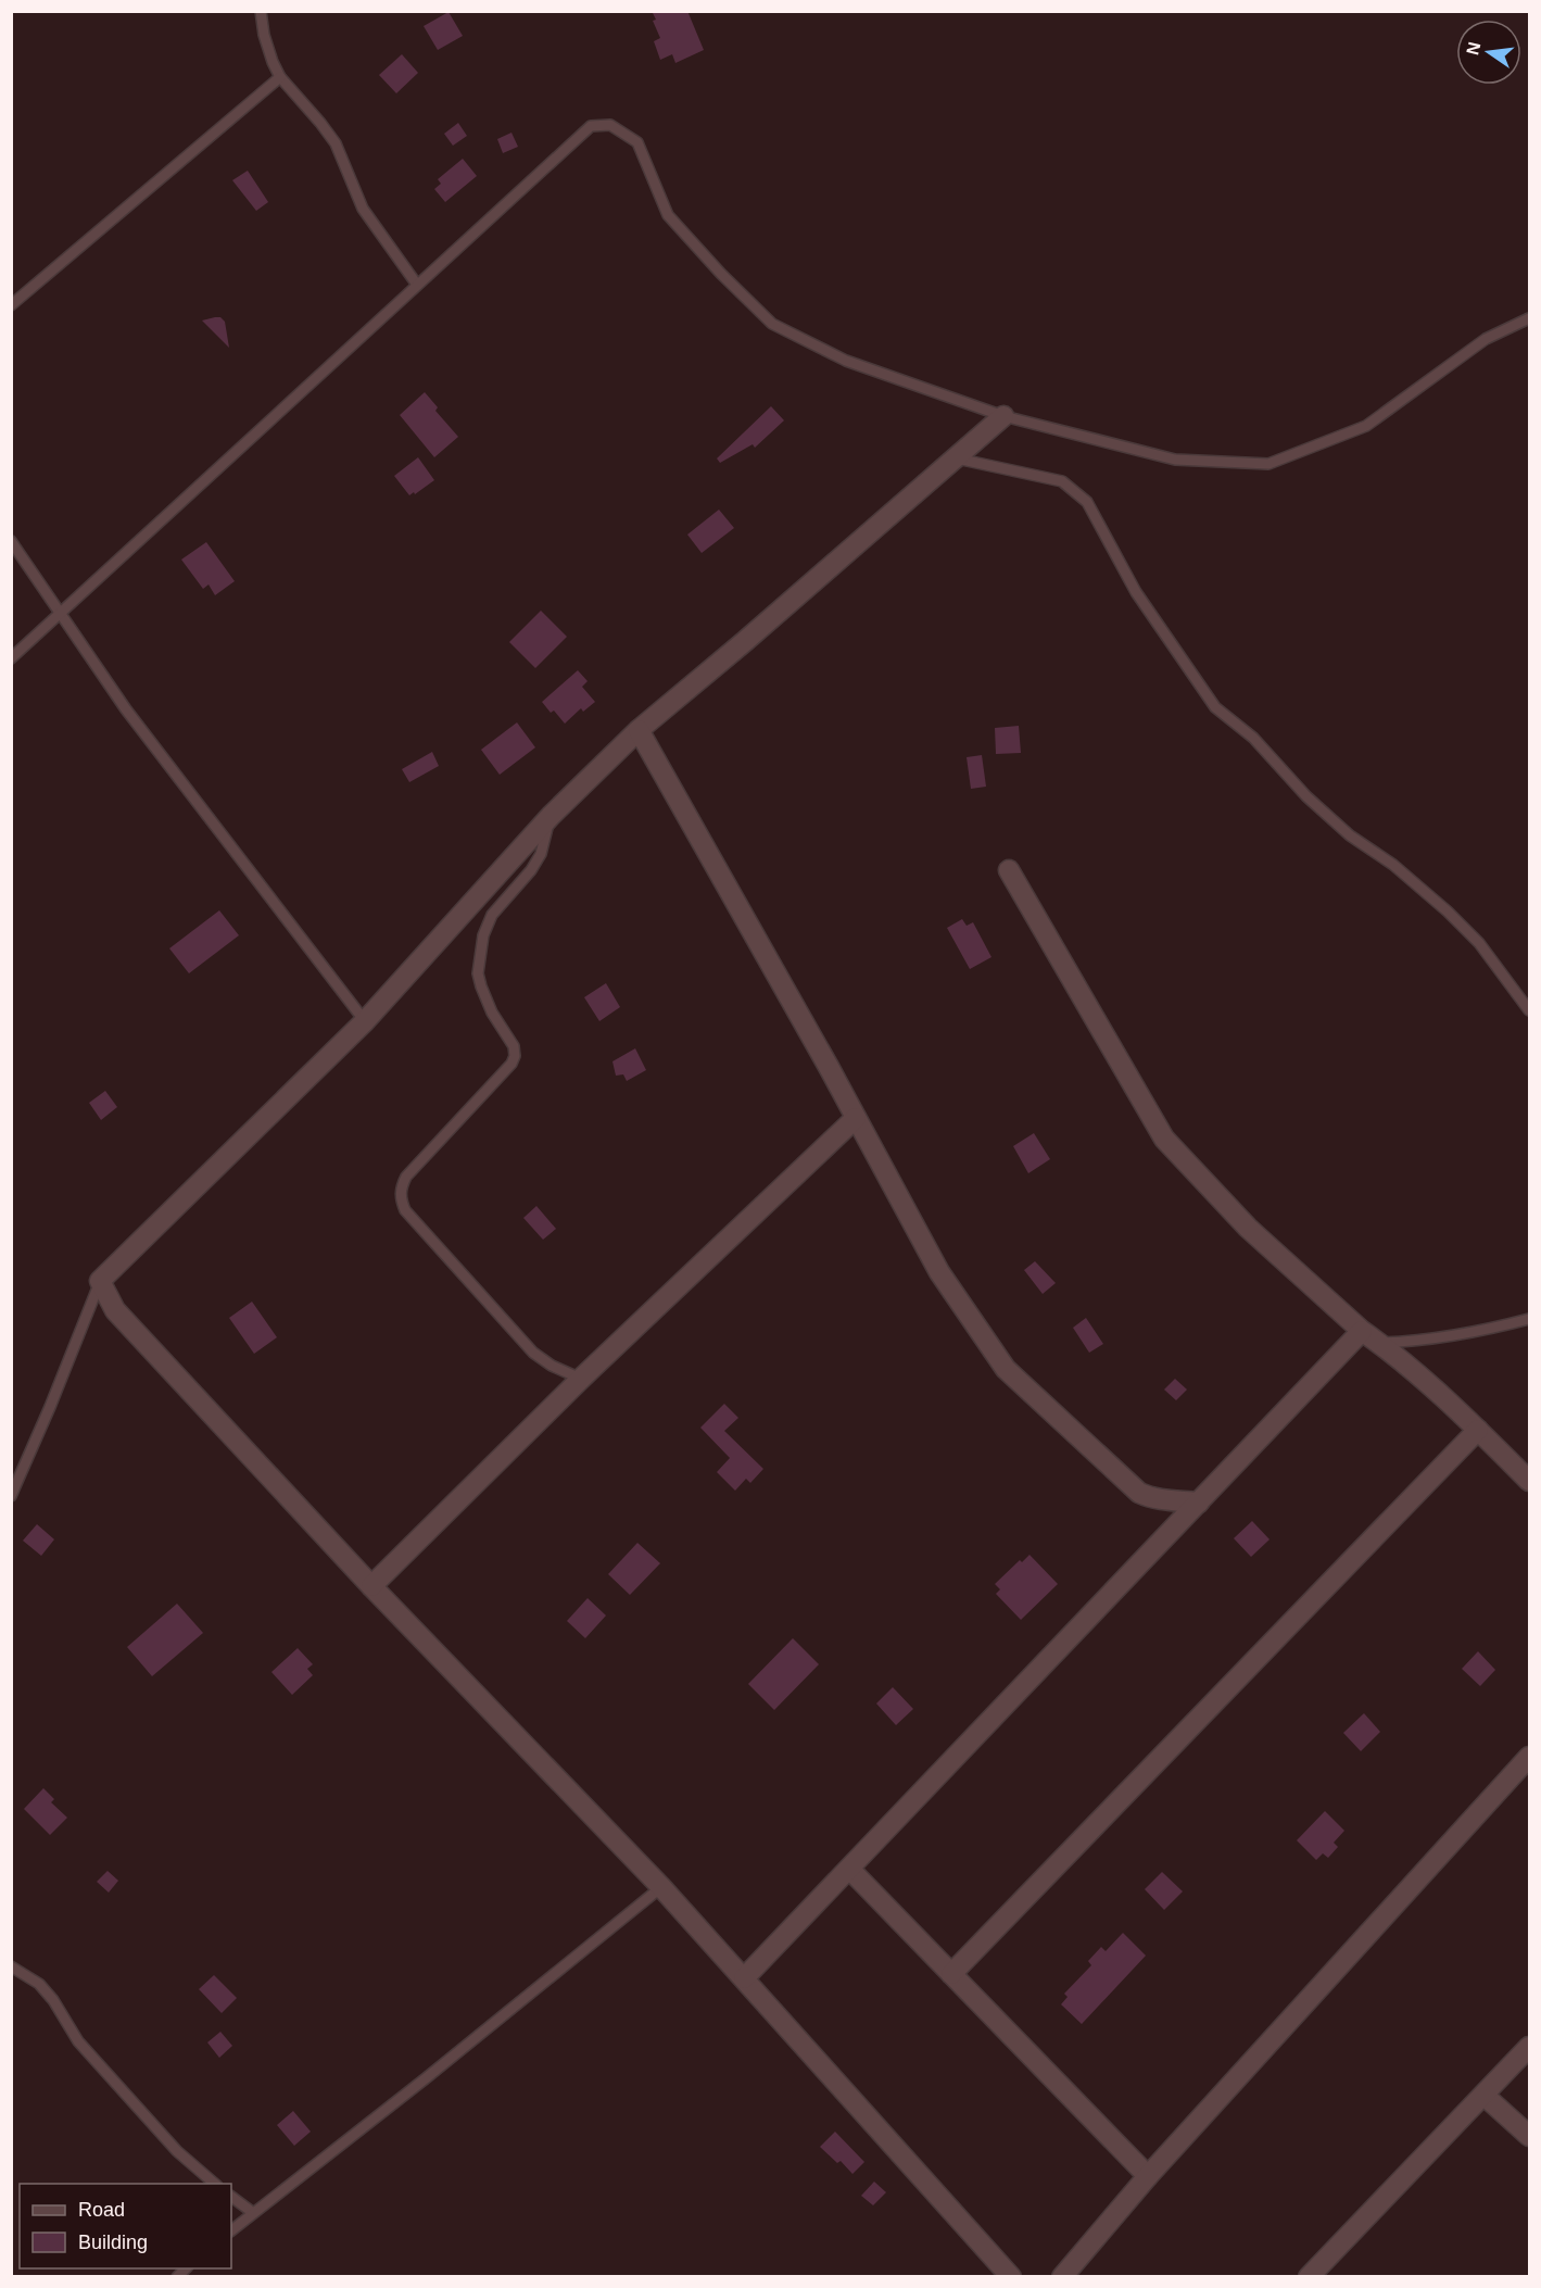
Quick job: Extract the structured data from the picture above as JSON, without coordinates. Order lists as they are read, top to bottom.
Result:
{
  "legend": ["Road", "Building"],
  "north": "left"
}
